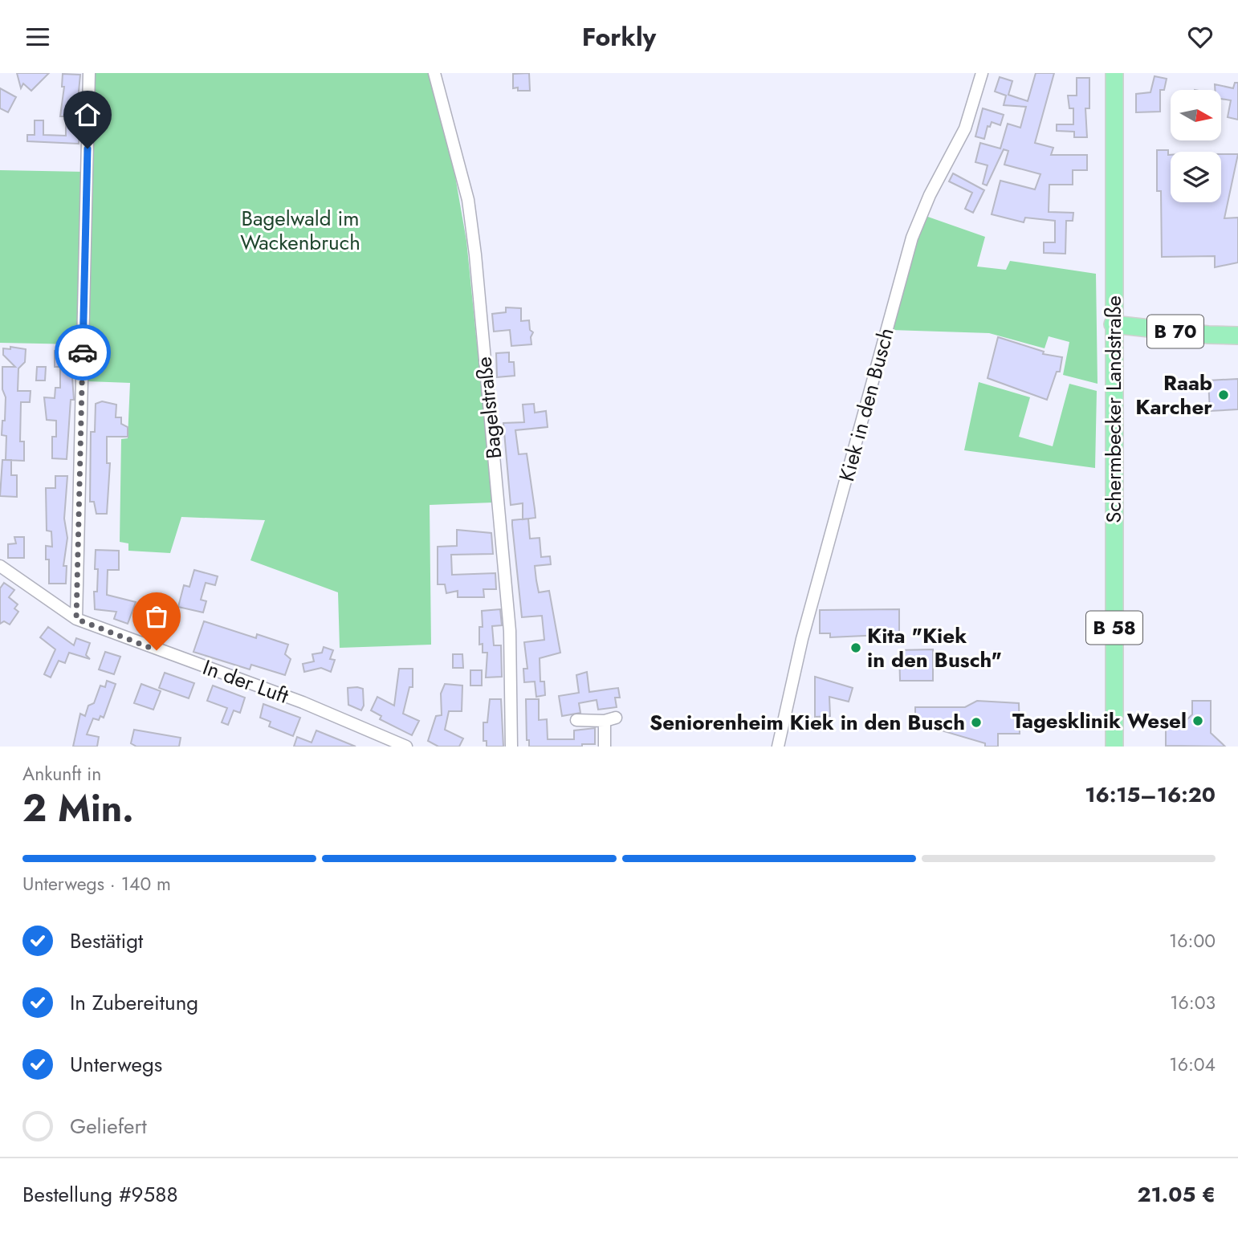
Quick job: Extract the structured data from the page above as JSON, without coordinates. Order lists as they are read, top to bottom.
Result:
{
  "streets": {
    "main road": ["B 70", "Schermbecker Landstraße", "B 58"],
    "street": ["Kiek in den Busch", "Bagelstraße", "In der Luft"]
  },
  "crossings": [
    ["B 70", "Schermbecker Landstraße"]
  ],
  "parks": ["Bagelwald im Wackenbruch"],
  "places": [
    "Raab Karcher",
    "Kita \"Kiek in den Busch\"",
    "Tagesklinik Wesel",
    "Seniorenheim Kiek in den Busch"
  ],
  "north": "right",
  "page": {
    "header": "Forkly",
    "heading": ["2 Min.", "Ankunft in", "16:15–16:20"],
    "panel": ["Bestellung #9588", "21.05 €"],
    "bar": "Unterwegs · 140 m",
    "list": [
      ["Bestätigt", "16:00"],
      ["In Zubereitung", "16:03"],
      ["Unterwegs", "16:04"],
      "Geliefert"
    ]
  }
}
